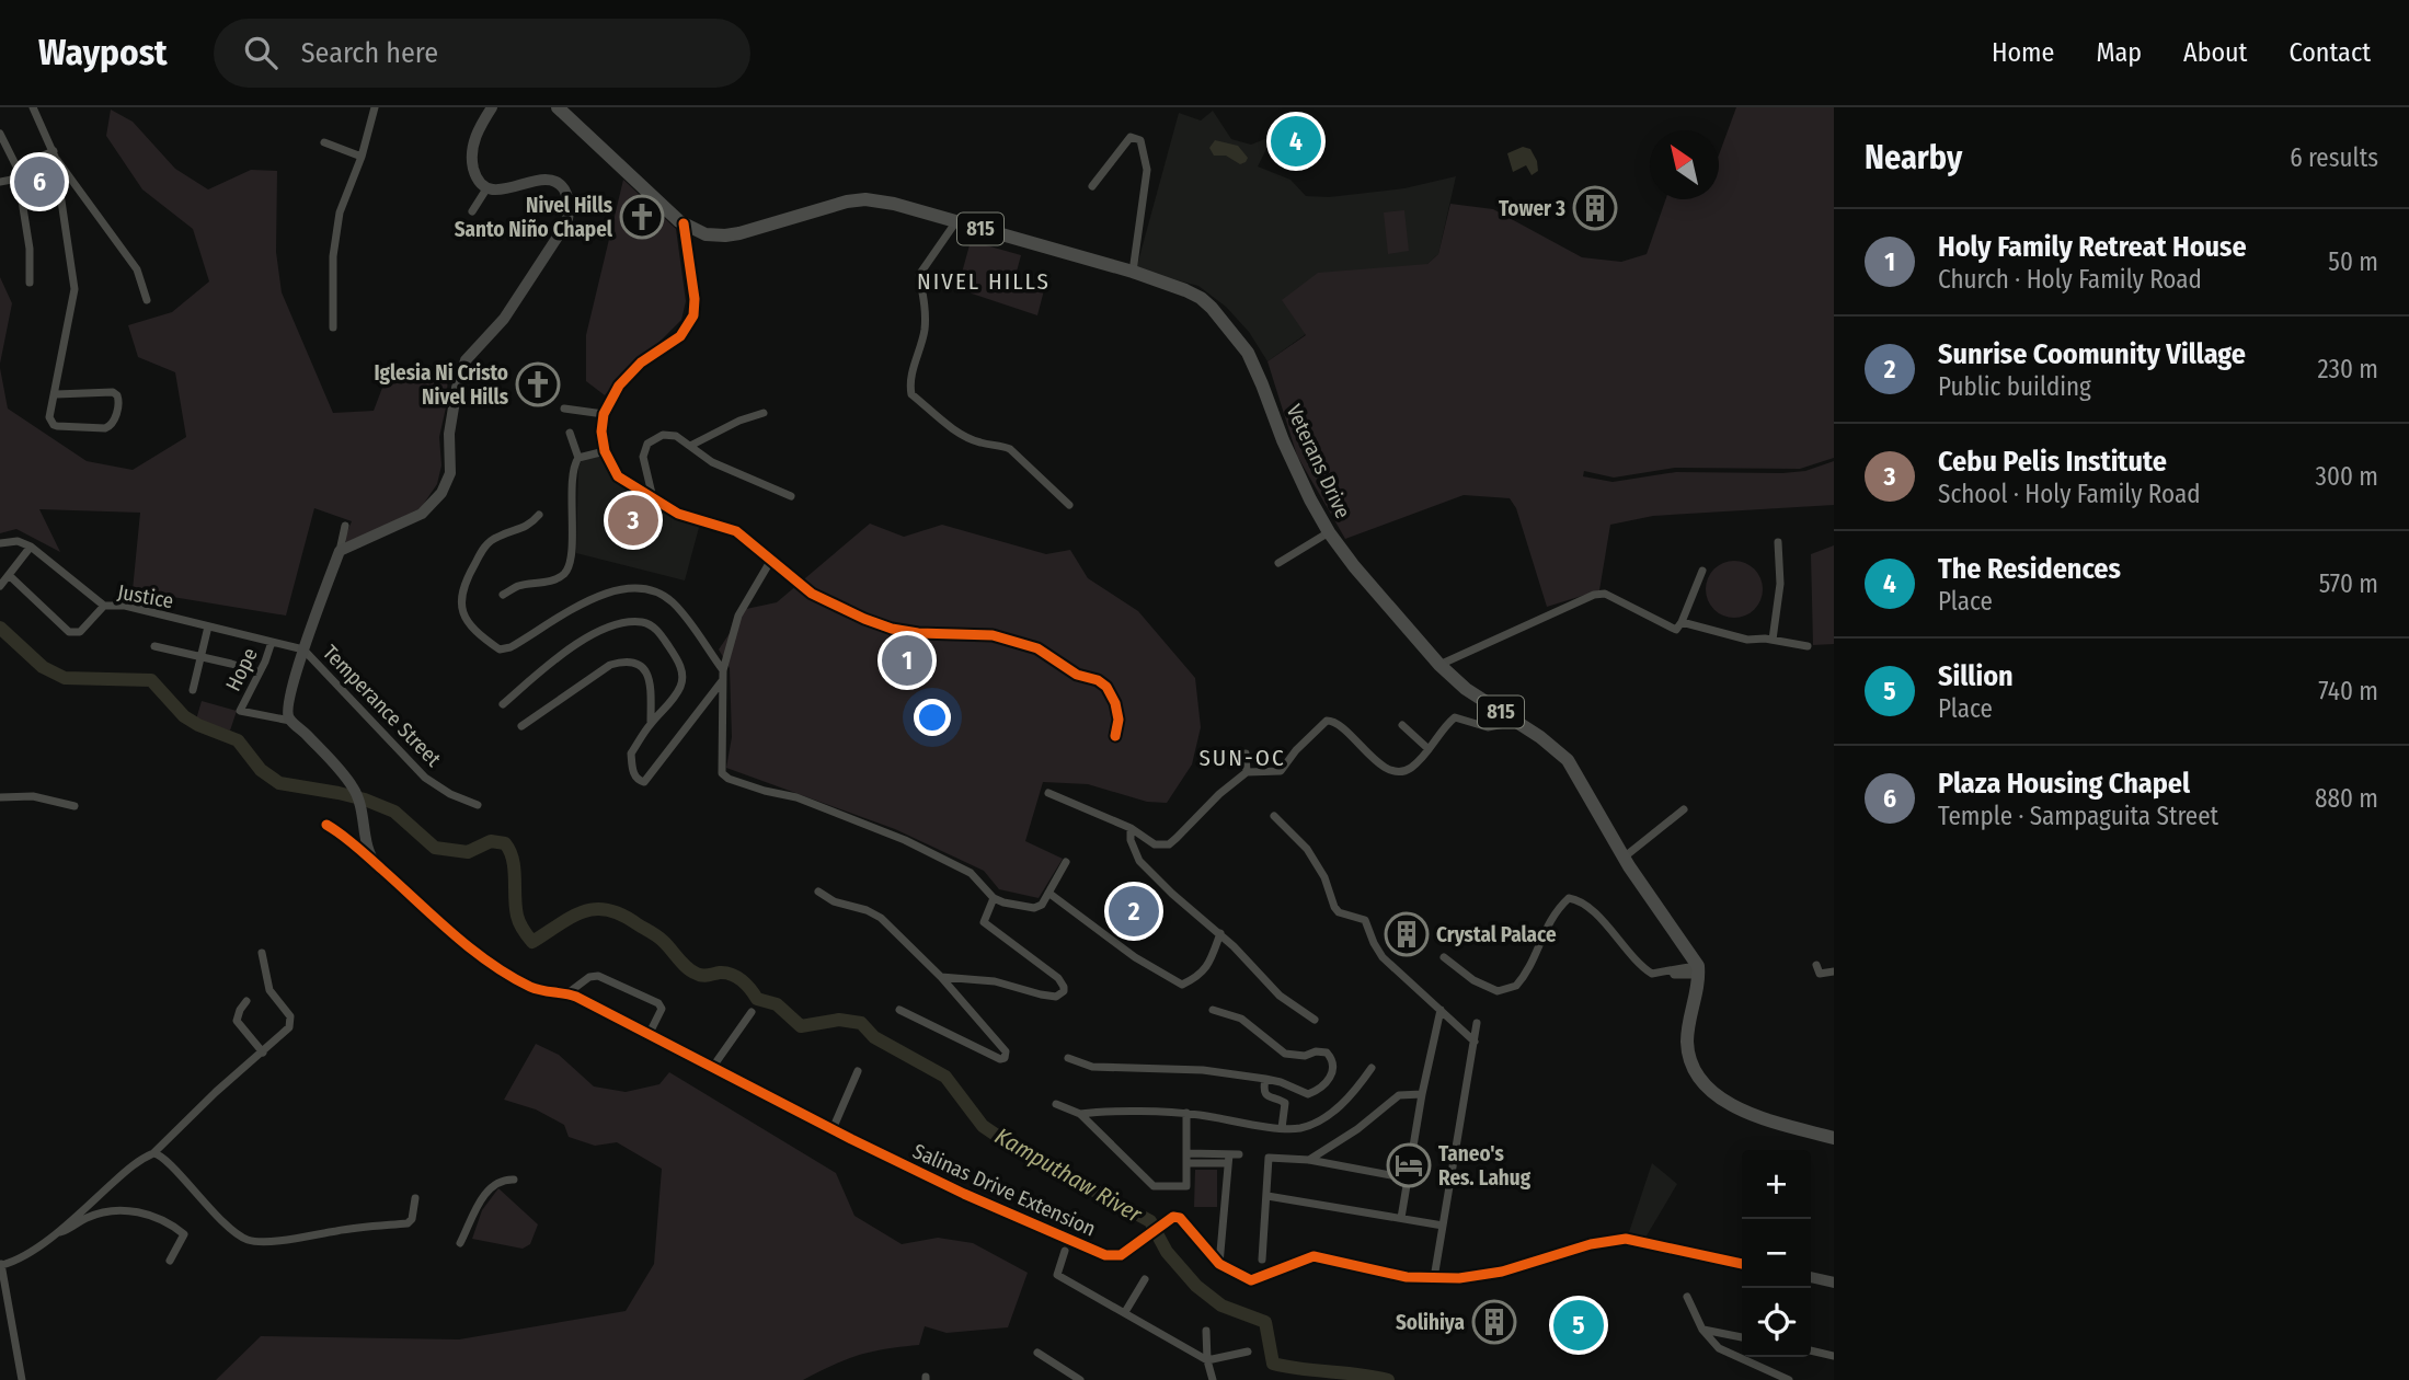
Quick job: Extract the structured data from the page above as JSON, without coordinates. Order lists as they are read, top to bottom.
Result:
{
  "streets": {
    "main road": ["815", "Veterans Drive"],
    "street": [
      "Justice",
      "Hope",
      "Temperance Street",
      "Salinas Drive Extension"
    ]
  },
  "crossings": [
    ["Justice", "Hope"],
    ["Justice", "Temperance Street"]
  ],
  "districts": ["NIVEL HILLS", "SUN-OC"],
  "water": ["Kamputhaw River"],
  "places": {
    "building": ["Tower 3", "Crystal Palace", "Solihiya"],
    "church": ["Nivel Hills Santo Niño Chapel", "Iglesia Ni Cristo Nivel Hills"],
    "hotel": ["Taneo's Res. Lahug"]
  },
  "north": "top left",
  "page": {
    "header": "Waypost",
    "search": "Search here",
    "nav": [
      "Home",
      "Map",
      "About",
      "Contact"
    ],
    "heading": ["Nearby", "6 results"],
    "pins": [
      "4",
      "6",
      "3",
      "1",
      "2",
      "5"
    ],
    "list": [
      {
        "mark": "1",
        "name": "Holy Family Retreat House",
        "note": "Church · Holy Family Road",
        "value": "50 m"
      },
      {
        "mark": "2",
        "name": "Sunrise Coomunity Village",
        "note": "Public building",
        "value": "230 m"
      },
      {
        "mark": "3",
        "name": "Cebu Pelis Institute",
        "note": "School · Holy Family Road",
        "value": "300 m"
      },
      {
        "mark": "4",
        "name": "The Residences",
        "note": "Place",
        "value": "570 m"
      },
      {
        "mark": "5",
        "name": "Sillion",
        "note": "Place",
        "value": "740 m"
      },
      {
        "mark": "6",
        "name": "Plaza Housing Chapel",
        "note": "Temple · Sampaguita Street",
        "value": "880 m"
      }
    ],
    "map_buttons": ["+", "−"]
  }
}
